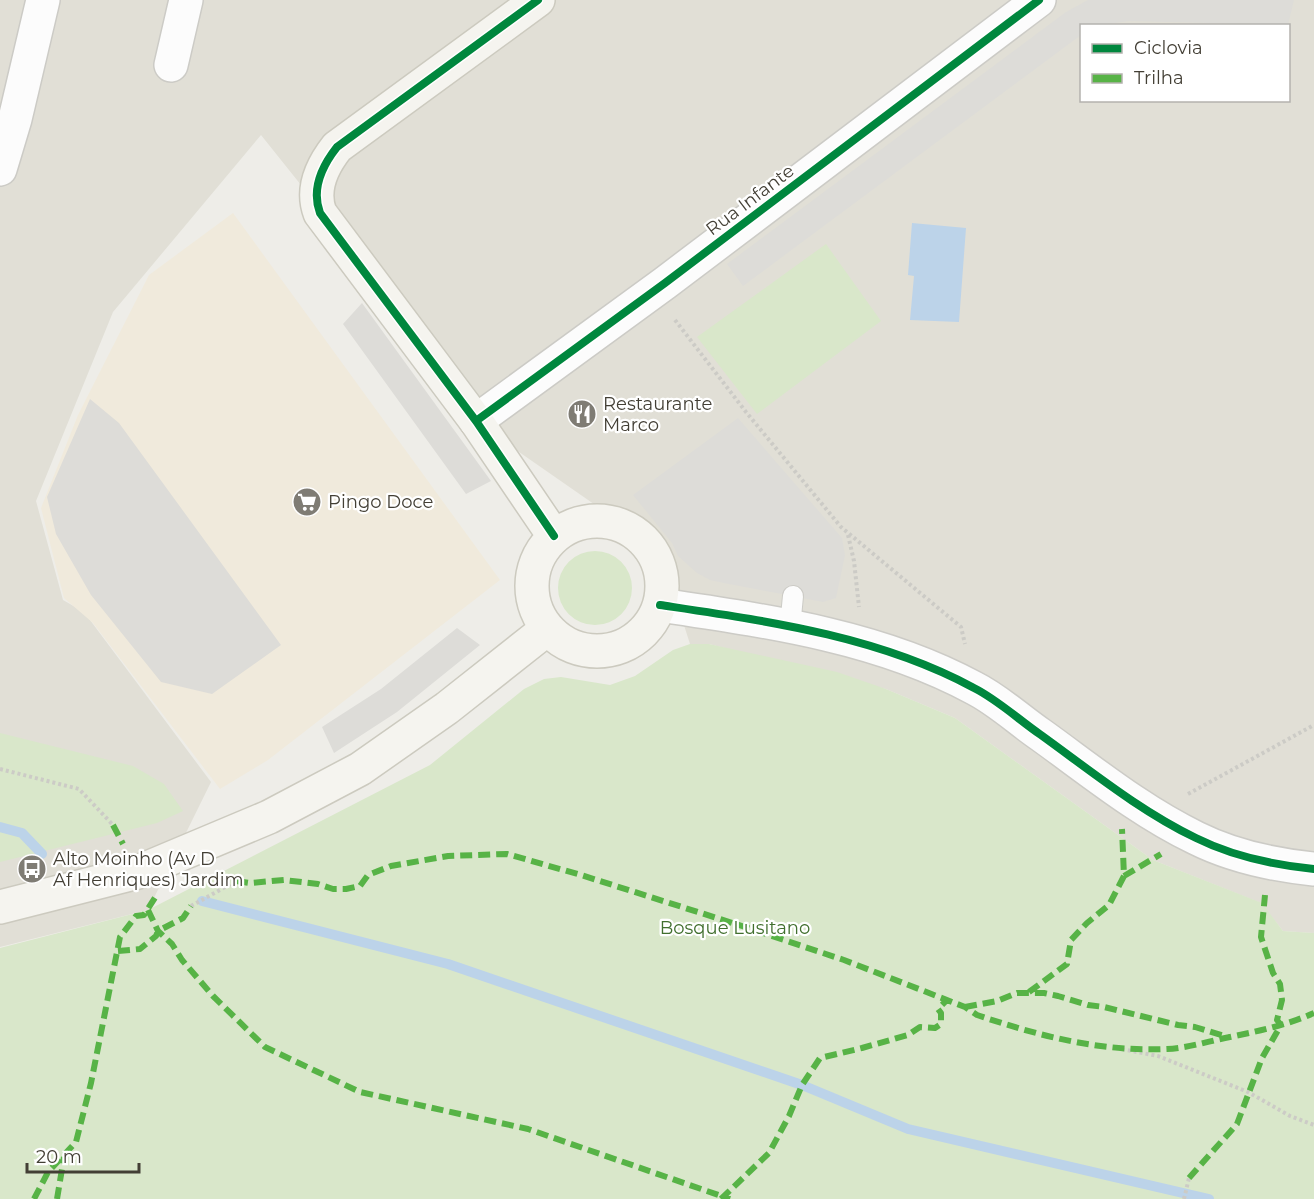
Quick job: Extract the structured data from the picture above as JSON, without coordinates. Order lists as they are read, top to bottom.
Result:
{
  "streets": {
    "street": ["Rua Infante"]
  },
  "parks": ["Bosque Lusitano"],
  "places": {
    "restaurant": ["Restaurante Marco"],
    "supermarket": ["Pingo Doce"],
    "bus stop": ["Alto Moinho (Av D Af Henriques) Jardim"]
  },
  "legend": ["Ciclovia", "Trilha"],
  "scale_bar": "20 m"
}
